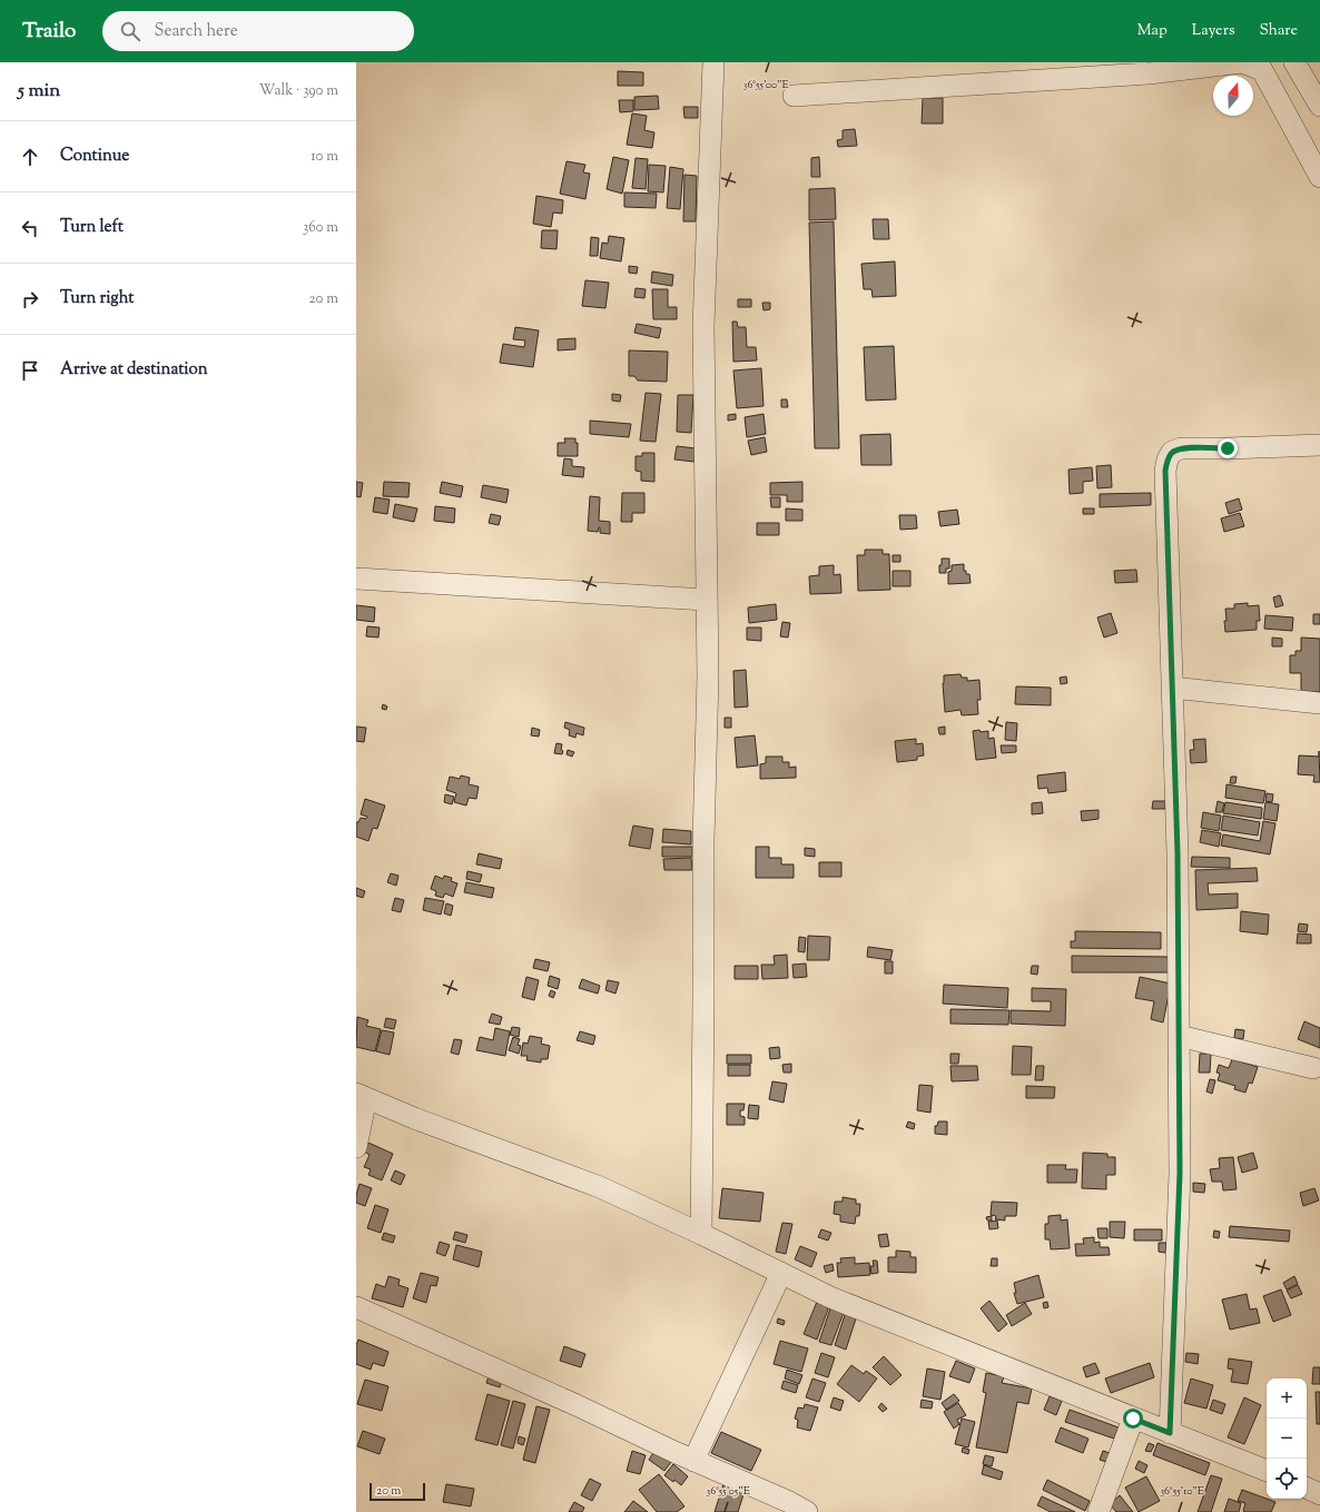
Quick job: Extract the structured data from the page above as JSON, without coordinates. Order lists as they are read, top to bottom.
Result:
{
  "scale_bar": "20 m",
  "north": "top",
  "page": {
    "header": "Trailo",
    "search": "Search here",
    "nav": ["Map", "Layers", "Share"],
    "heading": ["5 min", "Walk · 390 m"],
    "list": [
      ["Continue", "10 m"],
      ["Turn left", "360 m"],
      ["Turn right", "20 m"],
      "Arrive at destination"
    ],
    "map_buttons": ["+", "−"],
    "scale": "20 m"
  },
  "coordinates": ["36°55'00\"E", "36°55'05\"E", "36°55'10\"E"]
}
